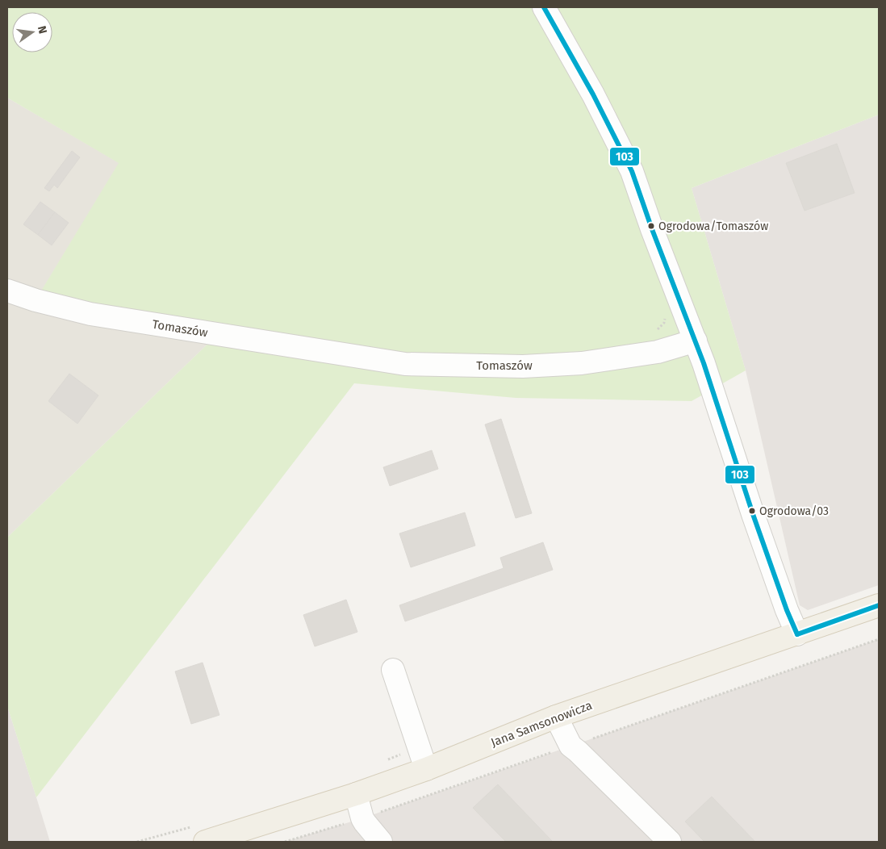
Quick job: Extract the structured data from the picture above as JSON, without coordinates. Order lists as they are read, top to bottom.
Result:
{
  "streets": {
    "main road": ["Jana Samsonowicza"],
    "street": ["Tomaszów"]
  },
  "places": ["Ogrodowa/Tomaszów", "Ogrodowa/03"],
  "lines": ["transit line 103"],
  "north": "right"
}
